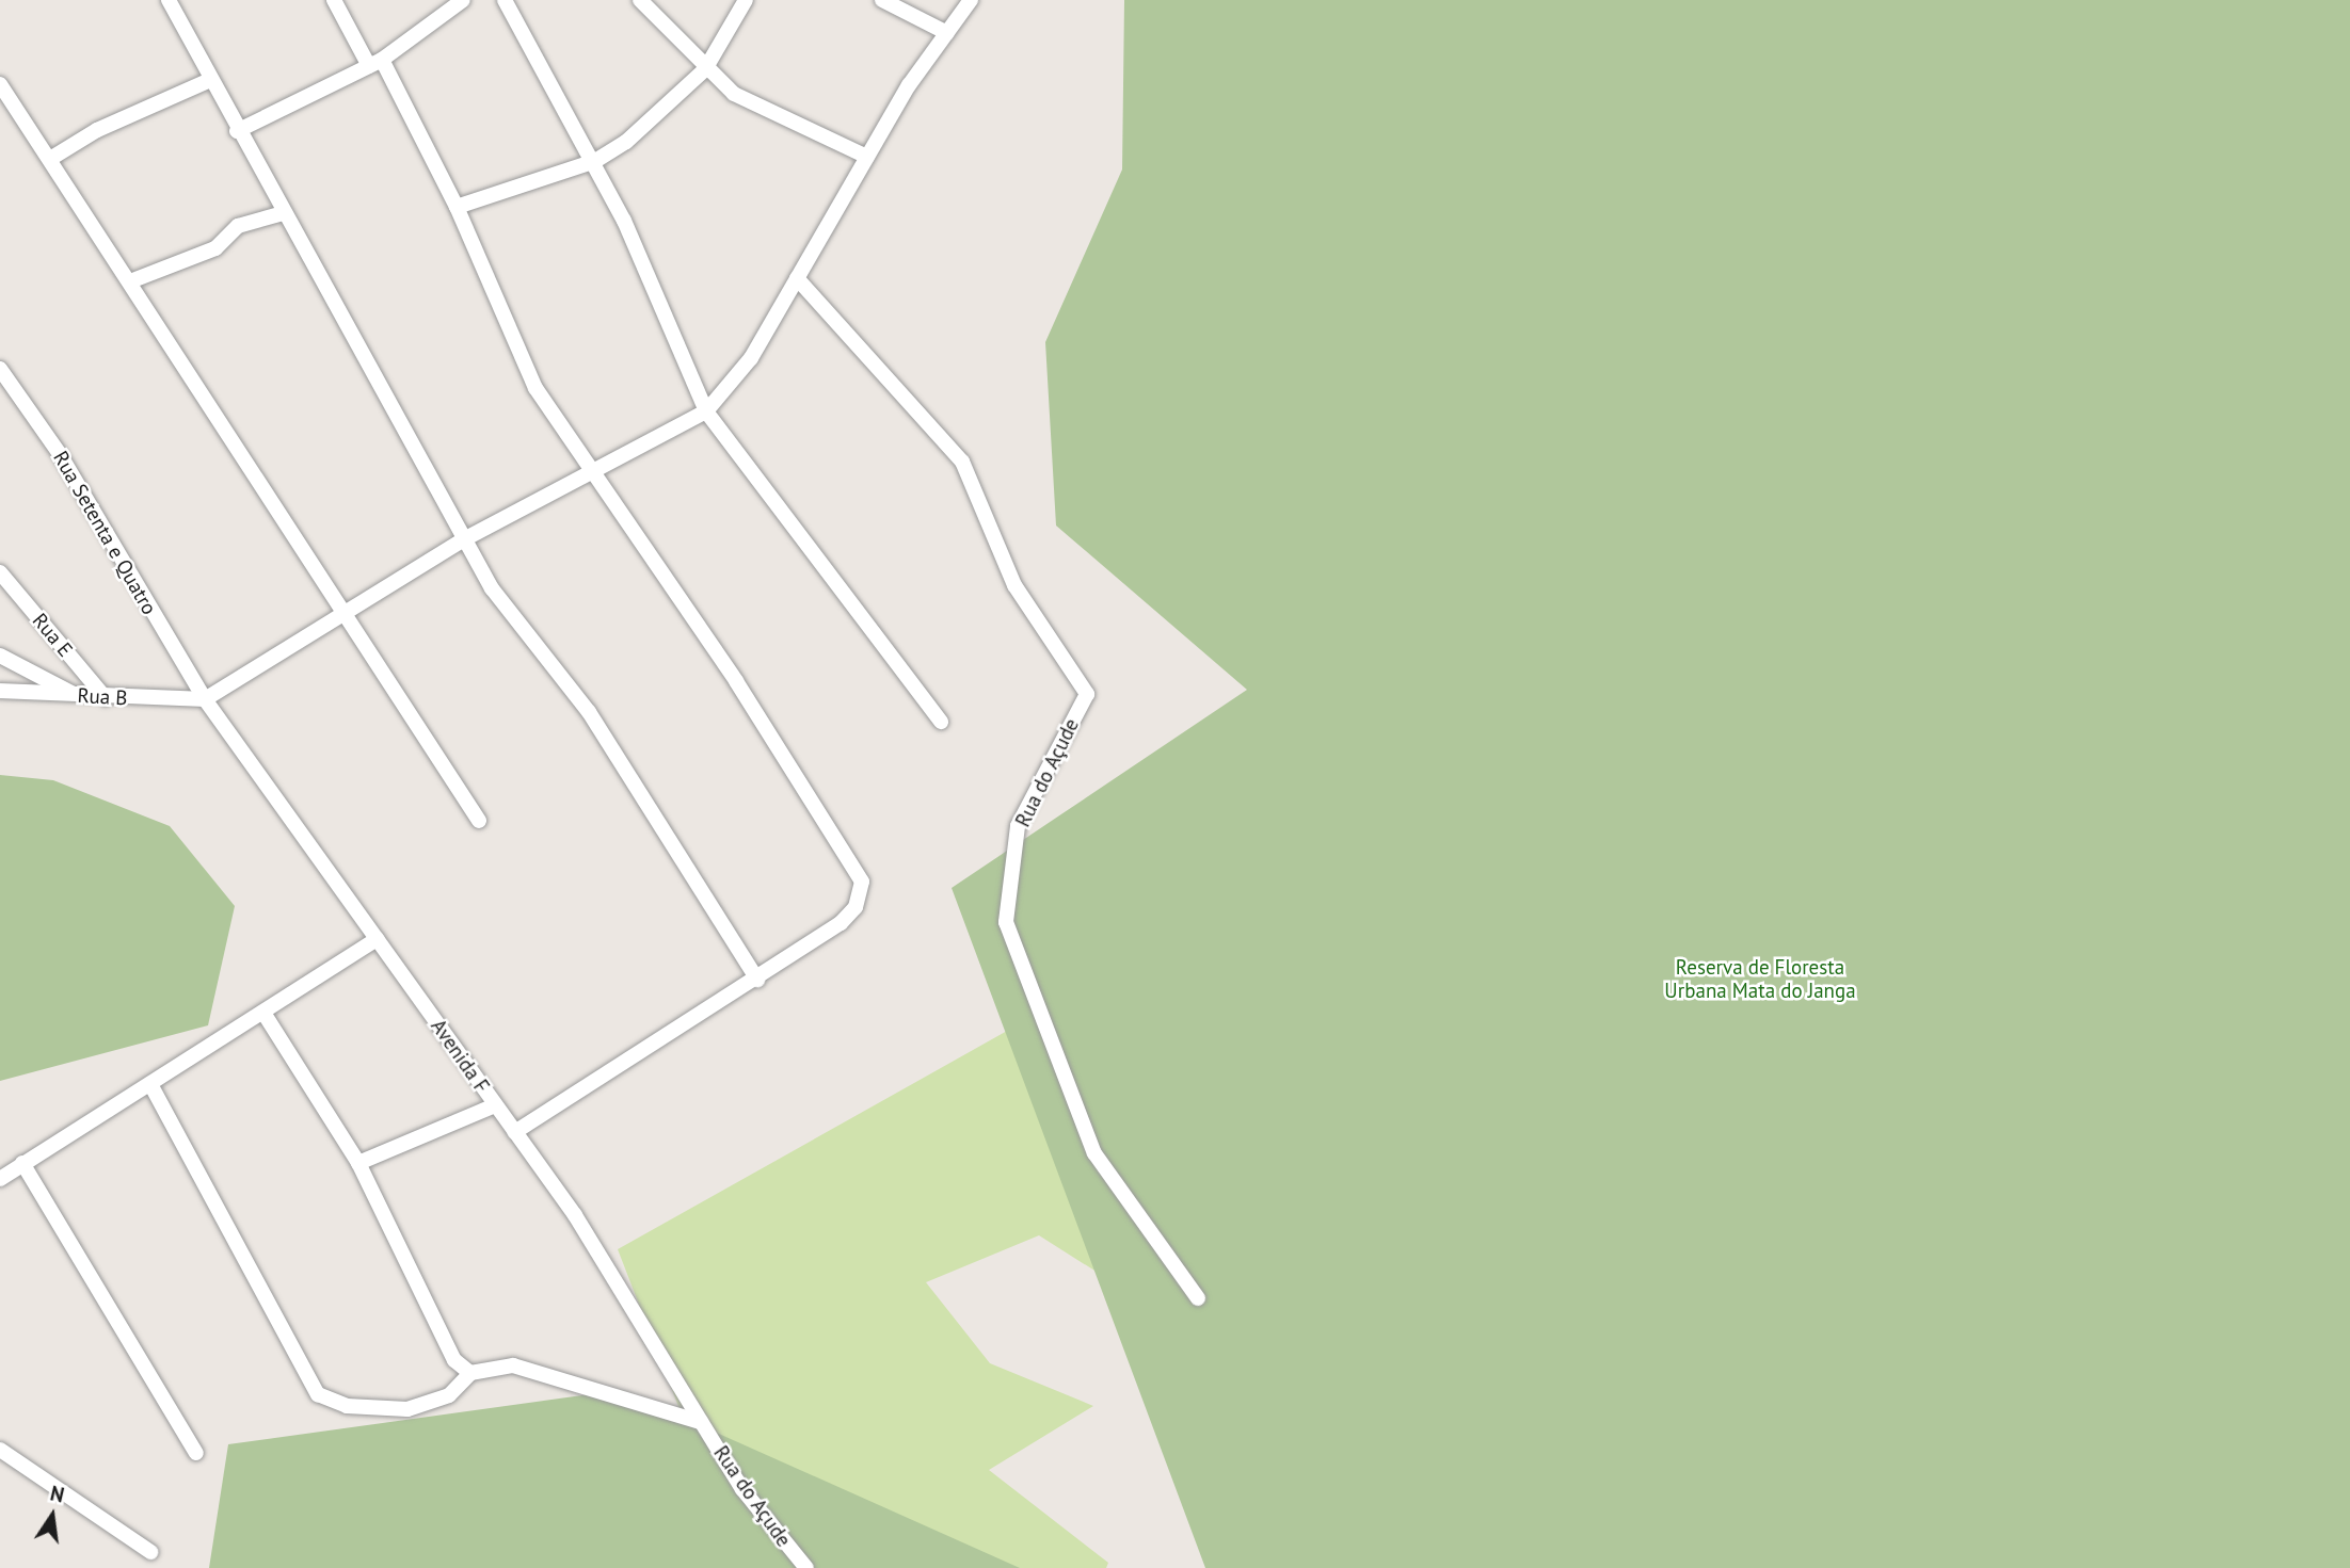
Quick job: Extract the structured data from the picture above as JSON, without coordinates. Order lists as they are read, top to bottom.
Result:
{
  "streets": {
    "street": [
      "Rua Setenta e Quatro",
      "Rua E",
      "Rua B",
      "Rua do Açude",
      "Avenida F"
    ]
  },
  "crossings": [
    ["Rua Setenta e Quatro", "Rua B"],
    ["Rua Setenta e Quatro", "Avenida F"],
    ["Rua E", "Rua B"],
    ["Rua B", "Avenida F"],
    ["Rua do Açude", "Avenida F"]
  ],
  "parks": ["Reserva de Floresta Urbana Mata do Janga"],
  "north": "top"
}
